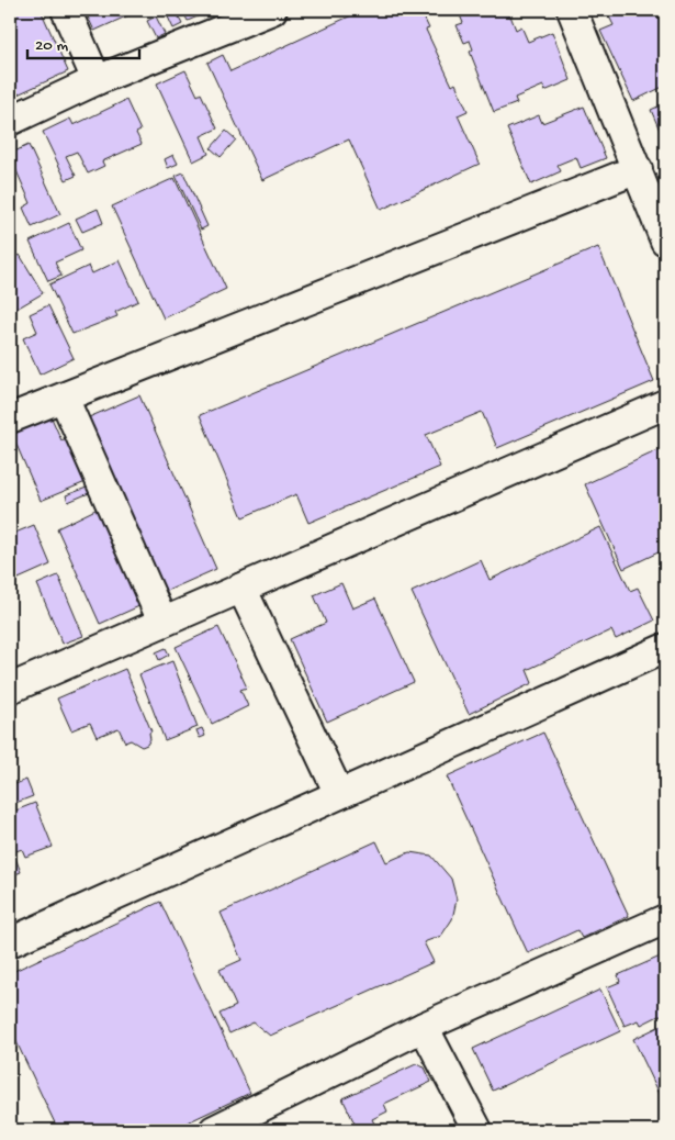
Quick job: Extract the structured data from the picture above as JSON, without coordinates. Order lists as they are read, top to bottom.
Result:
{
  "scale_bar": "20 m"
}
